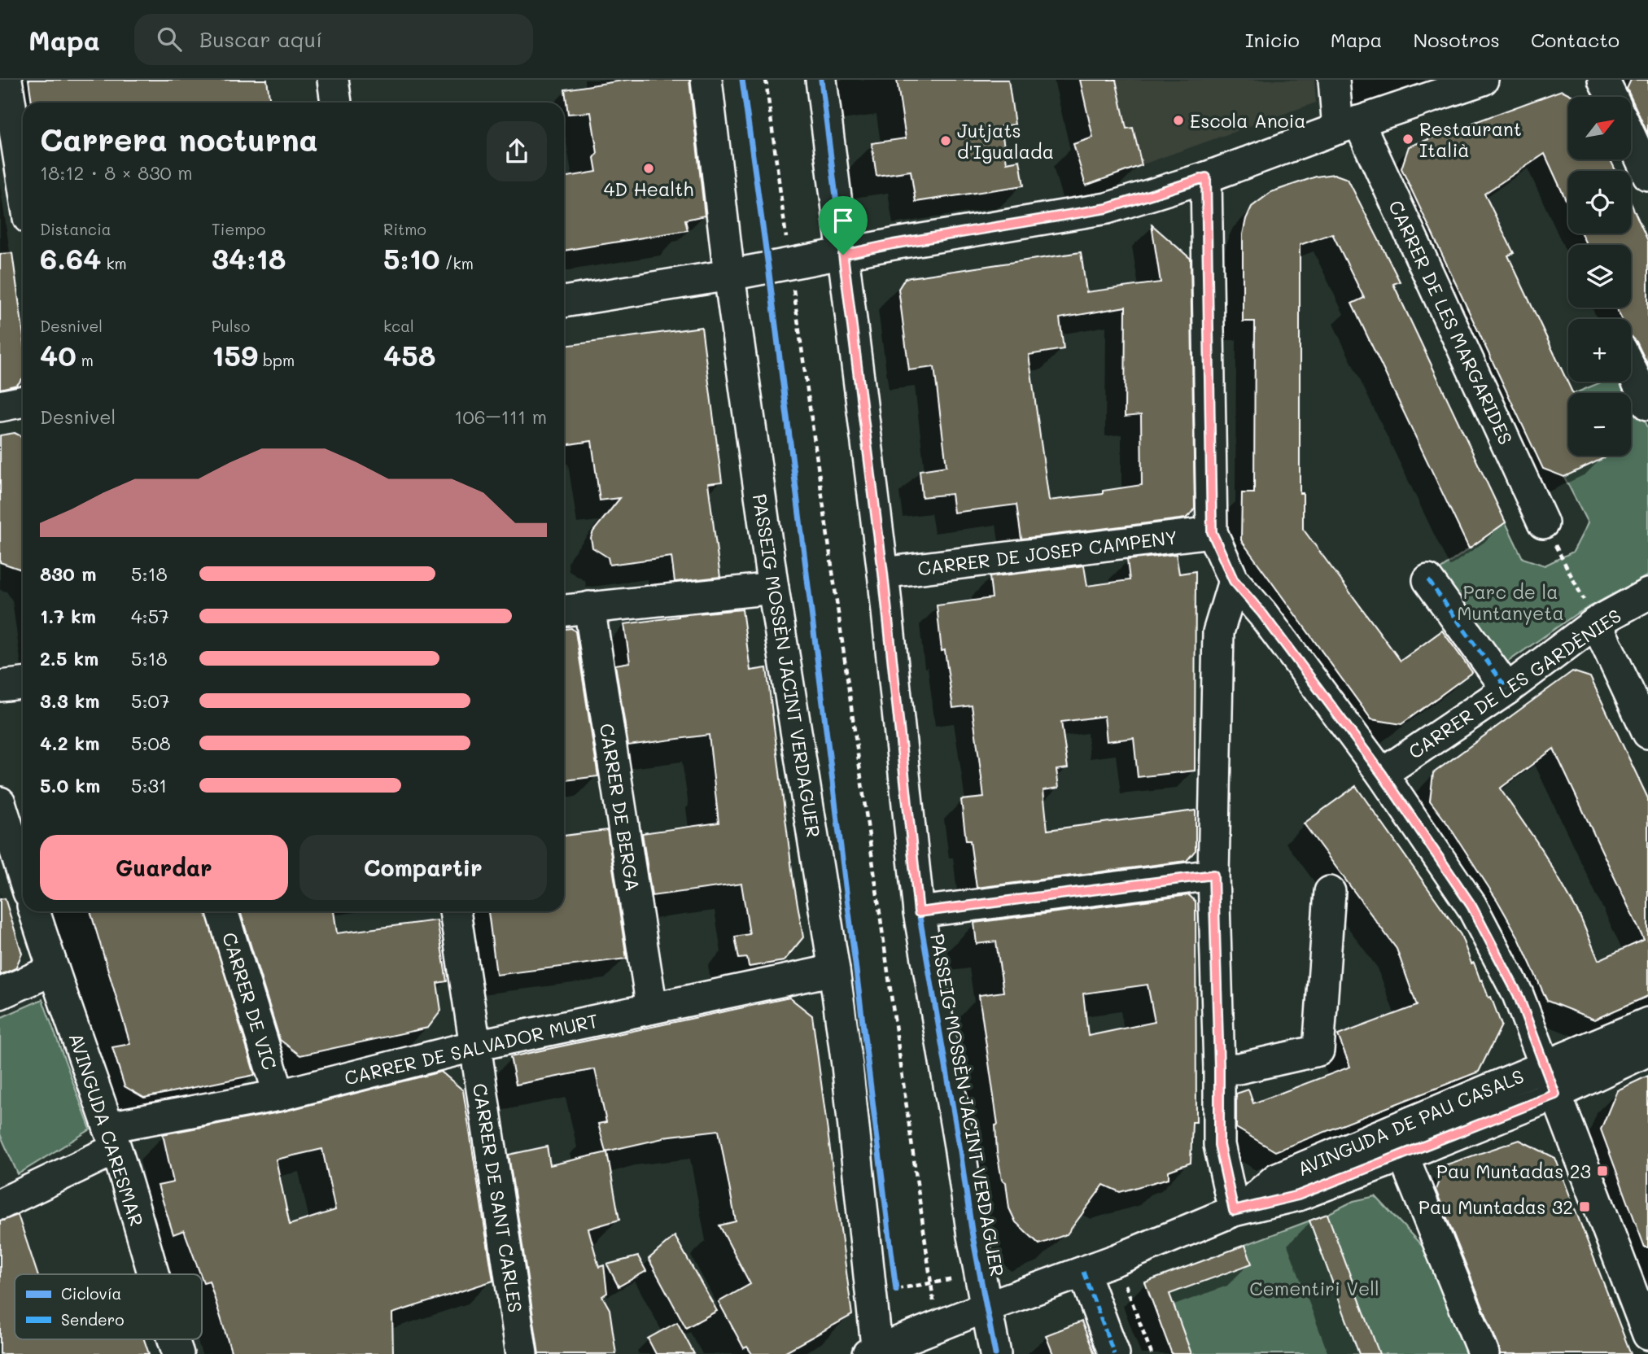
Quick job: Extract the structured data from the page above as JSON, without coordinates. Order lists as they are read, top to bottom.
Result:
{
  "streets": {
    "street": [
      "CARRER DE LES MARGARIDES",
      "CARRER DE JOSEP CAMPENY",
      "PASSEIG MOSSÈN JACINT VERDAGUER",
      "CARRER DE LES GARDÈNIES",
      "CARRER DE BERGA",
      "CARRER DE VIC",
      "CARRER DE SALVADOR MURT",
      "AVINGUDA DE PAU CASALS",
      "AVINGUDA CARESMAR",
      "CARRER DE SANT CARLES"
    ]
  },
  "crossings": [
    ["CARRER DE JOSEP CAMPENY", "PASSEIG MOSSÈN JACINT VERDAGUER"],
    ["PASSEIG MOSSÈN JACINT VERDAGUER", "CARRER DE SALVADOR MURT"],
    ["PASSEIG MOSSÈN JACINT VERDAGUER", "AVINGUDA DE PAU CASALS"],
    ["CARRER DE BERGA", "CARRER DE SALVADOR MURT"],
    ["CARRER DE VIC", "CARRER DE SALVADOR MURT"],
    ["CARRER DE SALVADOR MURT", "AVINGUDA CARESMAR"],
    ["CARRER DE SALVADOR MURT", "CARRER DE SANT CARLES"]
  ],
  "parks": ["Parc de la Muntanyeta", "Cementiri Vell"],
  "places": {
    "other": [
      "Escola Anoia",
      "Restaurant Italià",
      "Jutjats d'Igualada",
      "4D Health"
    ],
    "transit": ["Pau Muntadas 23", "Pau Muntadas 32"]
  },
  "legend": ["Ciclovía", "Sendero"],
  "north": "top right",
  "page": {
    "header": "Mapa",
    "search": "Buscar aquí",
    "nav": [
      "Inicio",
      "Mapa",
      "Nosotros",
      "Contacto"
    ],
    "map_buttons": ["+", "−"],
    "heading": ["Carrera nocturna", "18:12 · 8 × 830 m"],
    "stats": [
      ["Distancia", "6.64 km"],
      ["Tiempo", "34:18"],
      ["Ritmo", "5:10 /km"],
      ["Desnivel", "40 m"],
      ["Pulso", "159 bpm"],
      ["kcal", "458"]
    ],
    "chart": ["Desnivel", "106–111 m"],
    "list": [
      {
        "name": "830 m",
        "note": "5:18"
      },
      {
        "name": "1.7 km",
        "note": "4:57"
      },
      {
        "name": "2.5 km",
        "note": "5:18"
      },
      {
        "name": "3.3 km",
        "note": "5:07"
      },
      {
        "name": "4.2 km",
        "note": "5:08"
      },
      {
        "name": "5.0 km",
        "note": "5:31"
      }
    ],
    "buttons": ["Guardar", "Compartir"]
  }
}
